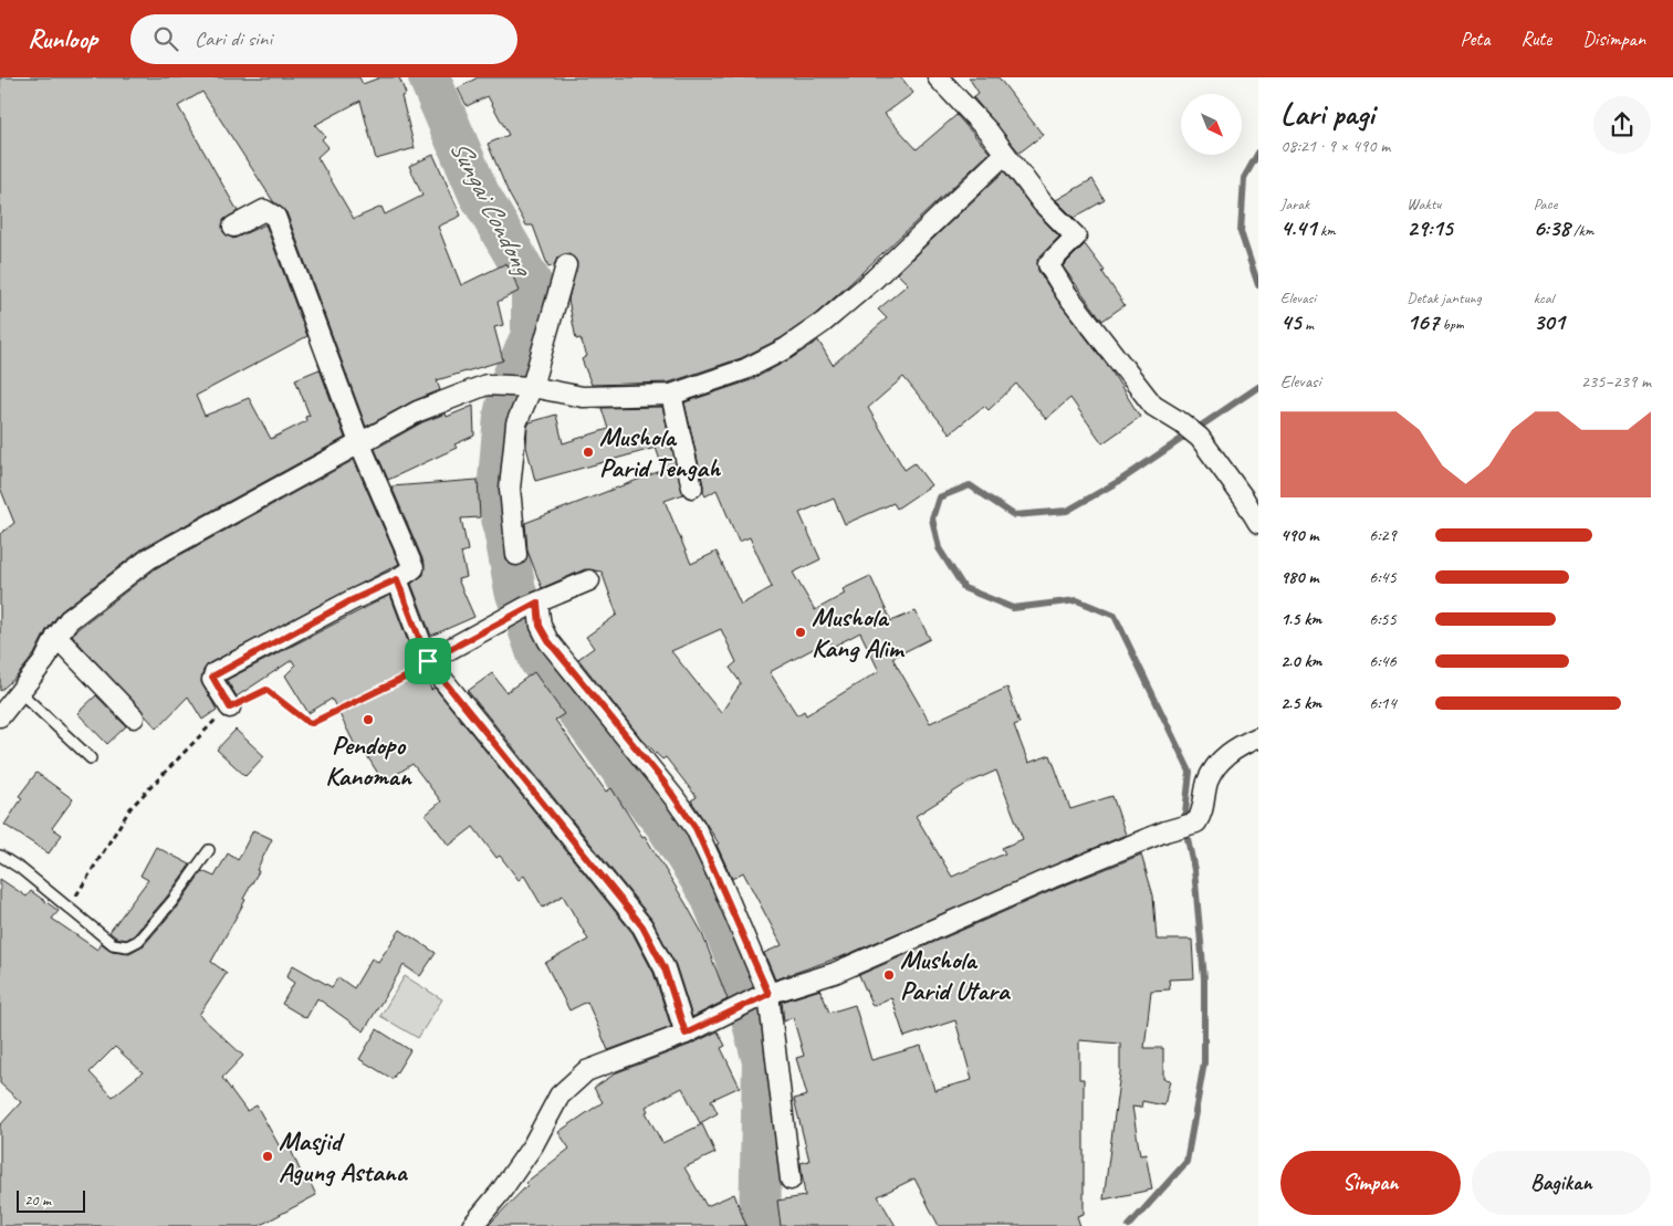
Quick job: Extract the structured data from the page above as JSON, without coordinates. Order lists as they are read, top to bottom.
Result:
{
  "water": ["Sungai Condong"],
  "places": [
    "Mushola Parid Tengah",
    "Mushola Kang Alim",
    "Pendopo Kanoman",
    "Mushola Parid Utara",
    "Masjid Agung Astana"
  ],
  "scale_bar": "20 m",
  "north": "bottom right",
  "page": {
    "header": "Runloop",
    "search": "Cari di sini",
    "nav": ["Peta", "Rute", "Disimpan"],
    "heading": ["Lari pagi", "08:21 · 9 × 490 m"],
    "stats": [
      ["Jarak", "4.41 km"],
      ["Waktu", "29:15"],
      ["Pace", "6:38 /km"],
      ["Elevasi", "45 m"],
      ["Detak jantung", "167 bpm"],
      ["kcal", "301"]
    ],
    "chart": ["Elevasi", "235–239 m"],
    "list": [
      {
        "name": "490 m",
        "note": "6:29"
      },
      {
        "name": "980 m",
        "note": "6:45"
      },
      {
        "name": "1.5 km",
        "note": "6:55"
      },
      {
        "name": "2.0 km",
        "note": "6:46"
      },
      {
        "name": "2.5 km",
        "note": "6:14"
      }
    ],
    "buttons": ["Simpan", "Bagikan"],
    "scale": "20 m"
  }
}
